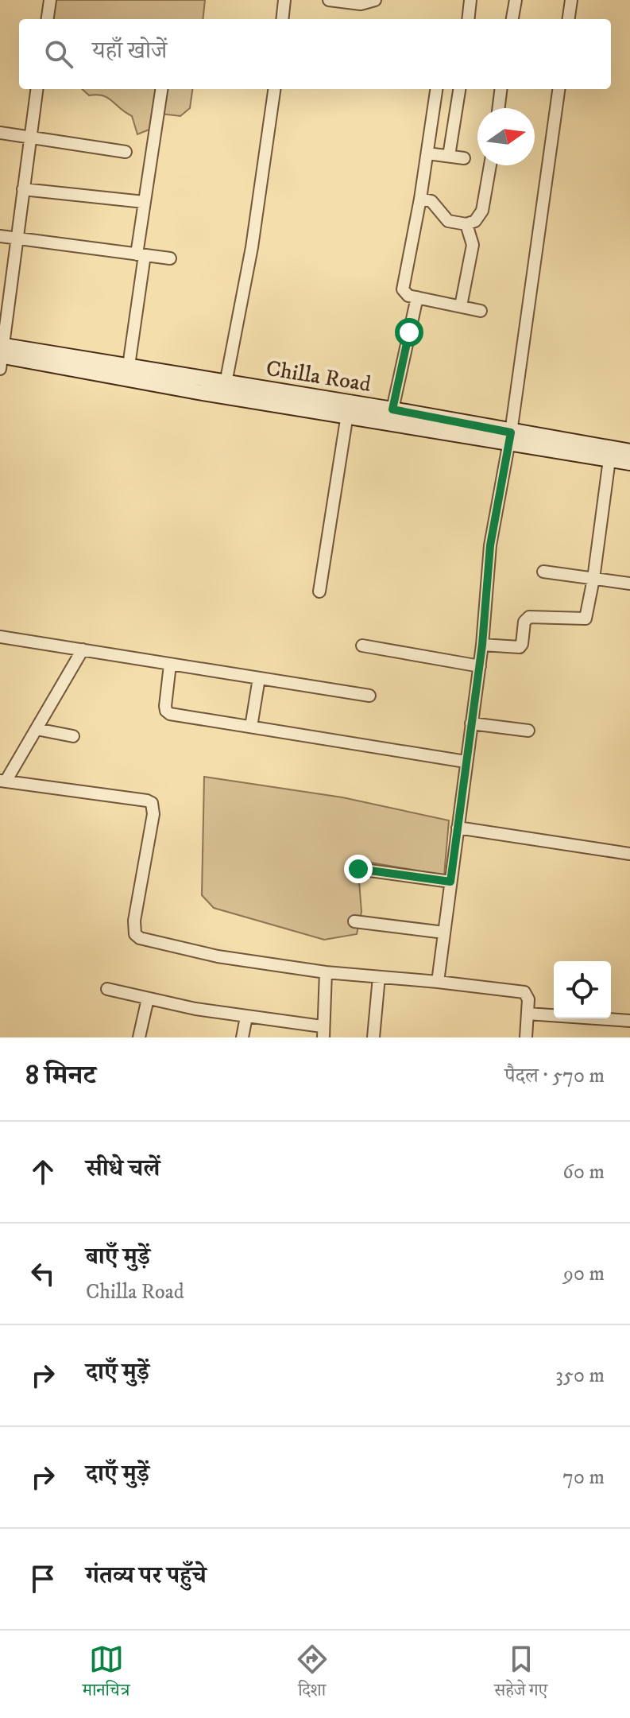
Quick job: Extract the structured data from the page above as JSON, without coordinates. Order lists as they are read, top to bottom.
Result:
{
  "streets": {
    "main road": ["Chilla Road"]
  },
  "north": "right",
  "page": {
    "search": "यहाँ खोजें",
    "heading": ["8 मिनट", "पैदल · 570 m"],
    "list": [
      ["सीधे चलें", "60 m"],
      ["बाएँ मुड़ें", "Chilla Road", "90 m"],
      ["दाएँ मुड़ें", "350 m"],
      ["दाएँ मुड़ें", "70 m"],
      "गंतव्य पर पहुँचे"
    ],
    "nav": ["मानचित्र", "दिशा", "सहेजे गए"]
  }
}
